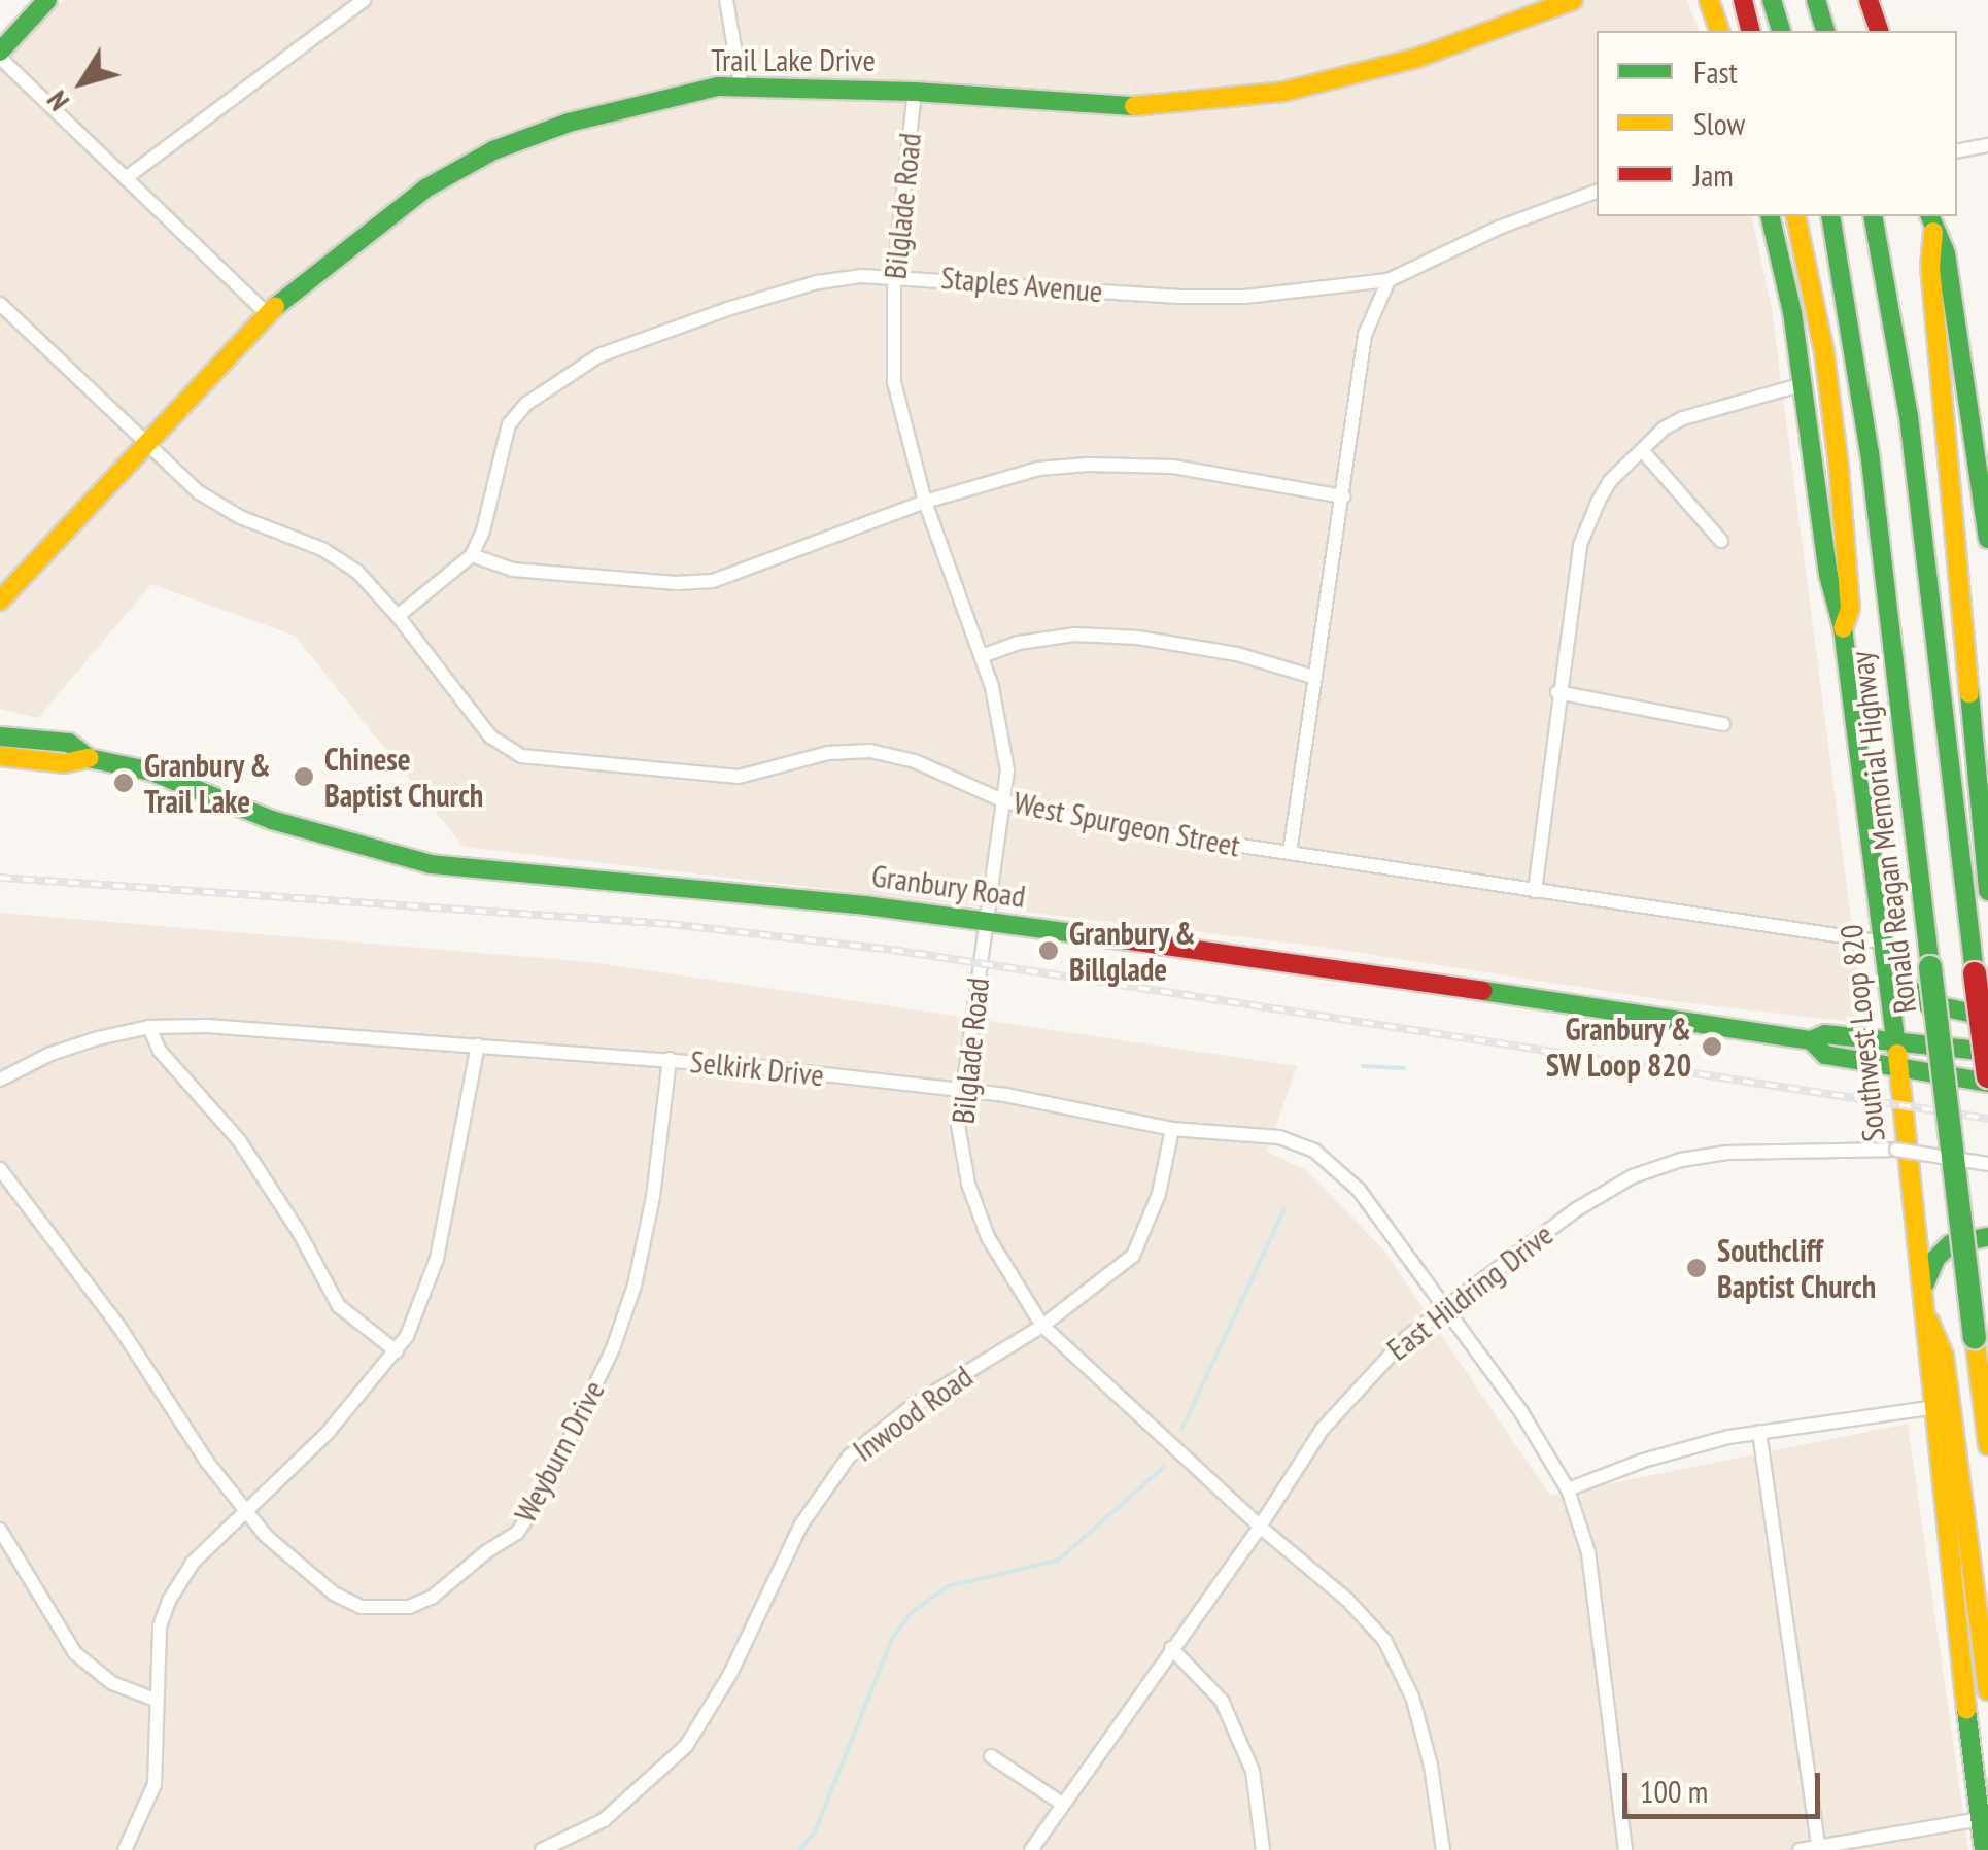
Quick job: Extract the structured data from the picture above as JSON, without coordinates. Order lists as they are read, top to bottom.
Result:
{
  "streets": {
    "main road": [
      "Trail Lake Drive",
      "Ronald Reagan Memorial Highway",
      "Granbury Road",
      "Southwest Loop 820"
    ],
    "street": [
      "Bilglade Road",
      "Staples Avenue",
      "West Spurgeon Street",
      "Selkirk Drive",
      "East Hildring Drive",
      "Inwood Road",
      "Weyburn Drive"
    ]
  },
  "crossings": [
    ["Trail Lake Drive", "Bilglade Road"],
    ["Trail Lake Drive", "West Spurgeon Street"],
    ["Bilglade Road", "Staples Avenue"],
    ["Bilglade Road", "West Spurgeon Street"],
    ["Bilglade Road", "Granbury Road"],
    ["Bilglade Road", "Selkirk Drive"],
    ["Bilglade Road", "East Hildring Drive"],
    ["Bilglade Road", "Inwood Road"],
    ["West Spurgeon Street", "Southwest Loop 820"],
    ["Granbury Road", "Southwest Loop 820"],
    ["Selkirk Drive", "East Hildring Drive"],
    ["Selkirk Drive", "Inwood Road"],
    ["Selkirk Drive", "Weyburn Drive"]
  ],
  "places": [
    "Chinese Baptist Church",
    "Granbury & Trail Lake",
    "Granbury & Billglade",
    "Granbury & SW Loop 820",
    "Southcliff Baptist Church"
  ],
  "legend": ["Fast", "Slow", "Jam"],
  "scale_bar": "100 m",
  "north": "bottom left"
}
